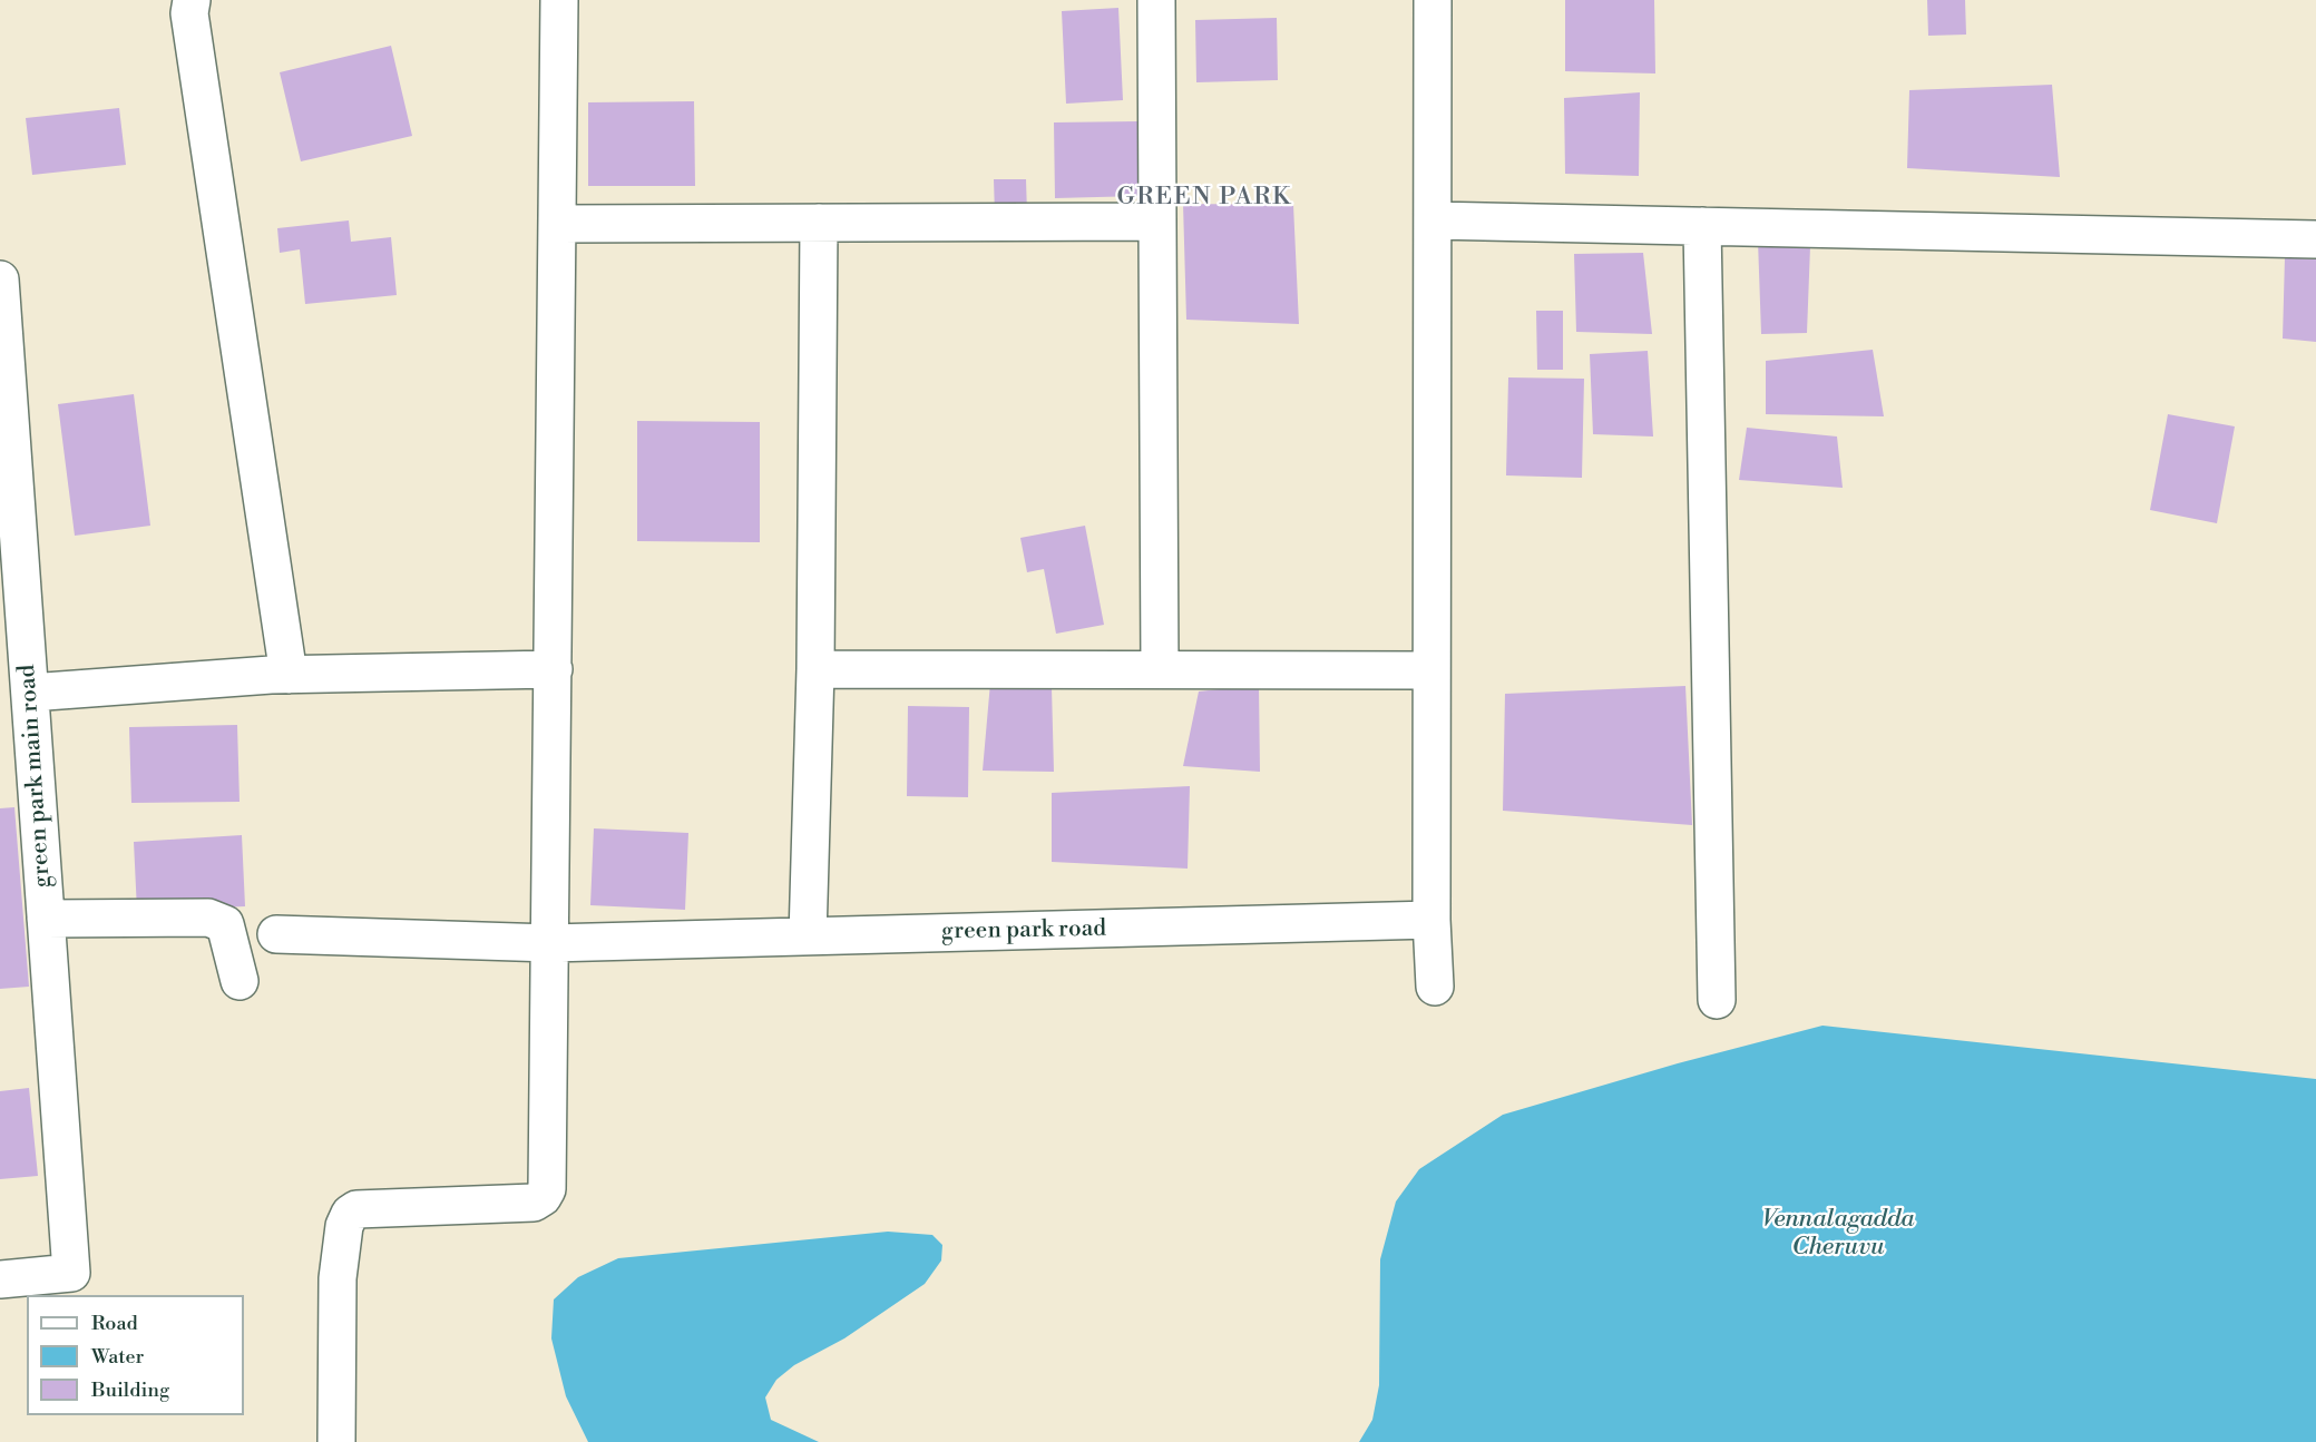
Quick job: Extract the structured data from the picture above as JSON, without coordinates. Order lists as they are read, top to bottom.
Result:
{
  "streets": {
    "street": ["green park main road", "green park road"]
  },
  "districts": ["GREEN PARK"],
  "water": ["Vennalagadda Cheruvu"],
  "legend": ["Road", "Water", "Building"]
}
